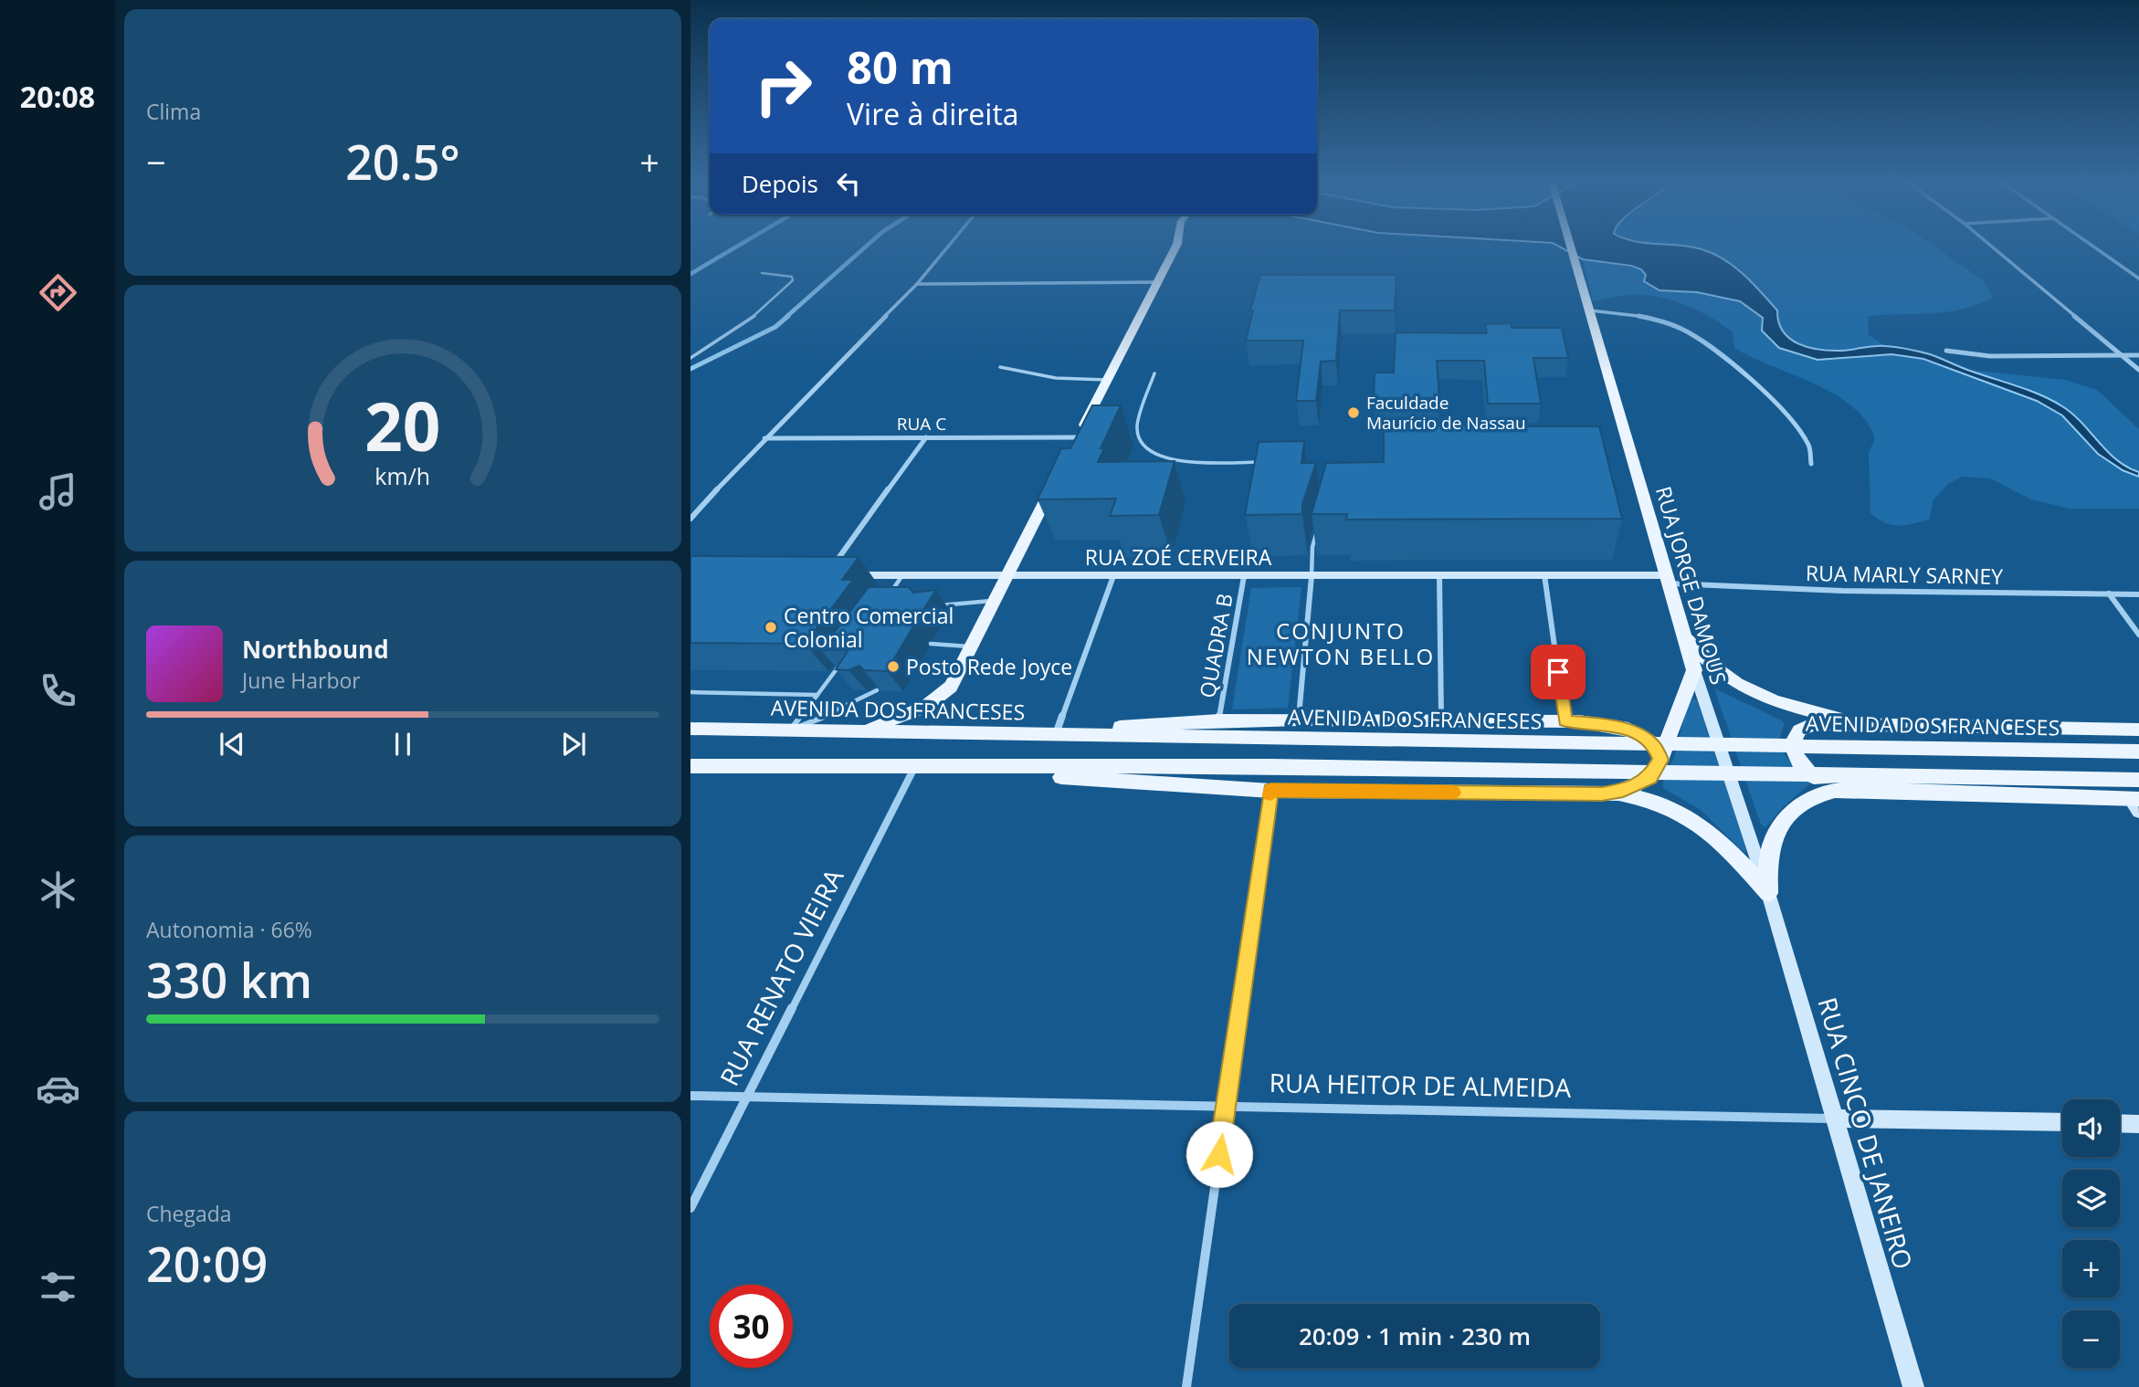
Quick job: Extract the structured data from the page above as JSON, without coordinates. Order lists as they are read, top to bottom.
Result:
{
  "streets": {
    "main road": ["RUA JORGE DAMOUS", "AVENIDA DOS FRANCESES"],
    "street": [
      "RUA C",
      "RUA ZOÉ CERVEIRA",
      "RUA MARLY SARNEY",
      "QUADRA B",
      "RUA RENATO VIEIRA",
      "RUA HEITOR DE ALMEIDA",
      "RUA CINCO DE JANEIRO"
    ]
  },
  "crossings": [
    ["RUA ZOÉ CERVEIRA", "RUA MARLY SARNEY"],
    ["RUA ZOÉ CERVEIRA", "RUA JORGE DAMOUS"],
    ["RUA ZOÉ CERVEIRA", "QUADRA B"],
    ["RUA MARLY SARNEY", "RUA JORGE DAMOUS"],
    ["RUA JORGE DAMOUS", "RUA CINCO DE JANEIRO"],
    ["RUA RENATO VIEIRA", "RUA HEITOR DE ALMEIDA"],
    ["RUA HEITOR DE ALMEIDA", "RUA CINCO DE JANEIRO"]
  ],
  "districts": ["CONJUNTO NEWTON BELLO"],
  "places": ["Faculdade Maurício de Nassau", "Centro Comercial Colonial", "Posto Rede Joyce"],
  "page": {
    "tabs": "20:08",
    "tile": [
      "Clima",
      ["Autonomia · 66%", "330 km"],
      ["Chegada", "20:09"]
    ],
    "turn": ["80 m", "Vire à direita"],
    "heat": ["−", "20.5°", "+"],
    "then": "Depois",
    "song": ["Northbound", "June Harbor"],
    "map_buttons": ["+", "−"],
    "limit": "30",
    "trip": "20:09 · 1 min · 230 m",
    "gauge": ["20", "km/h"]
  }
}
